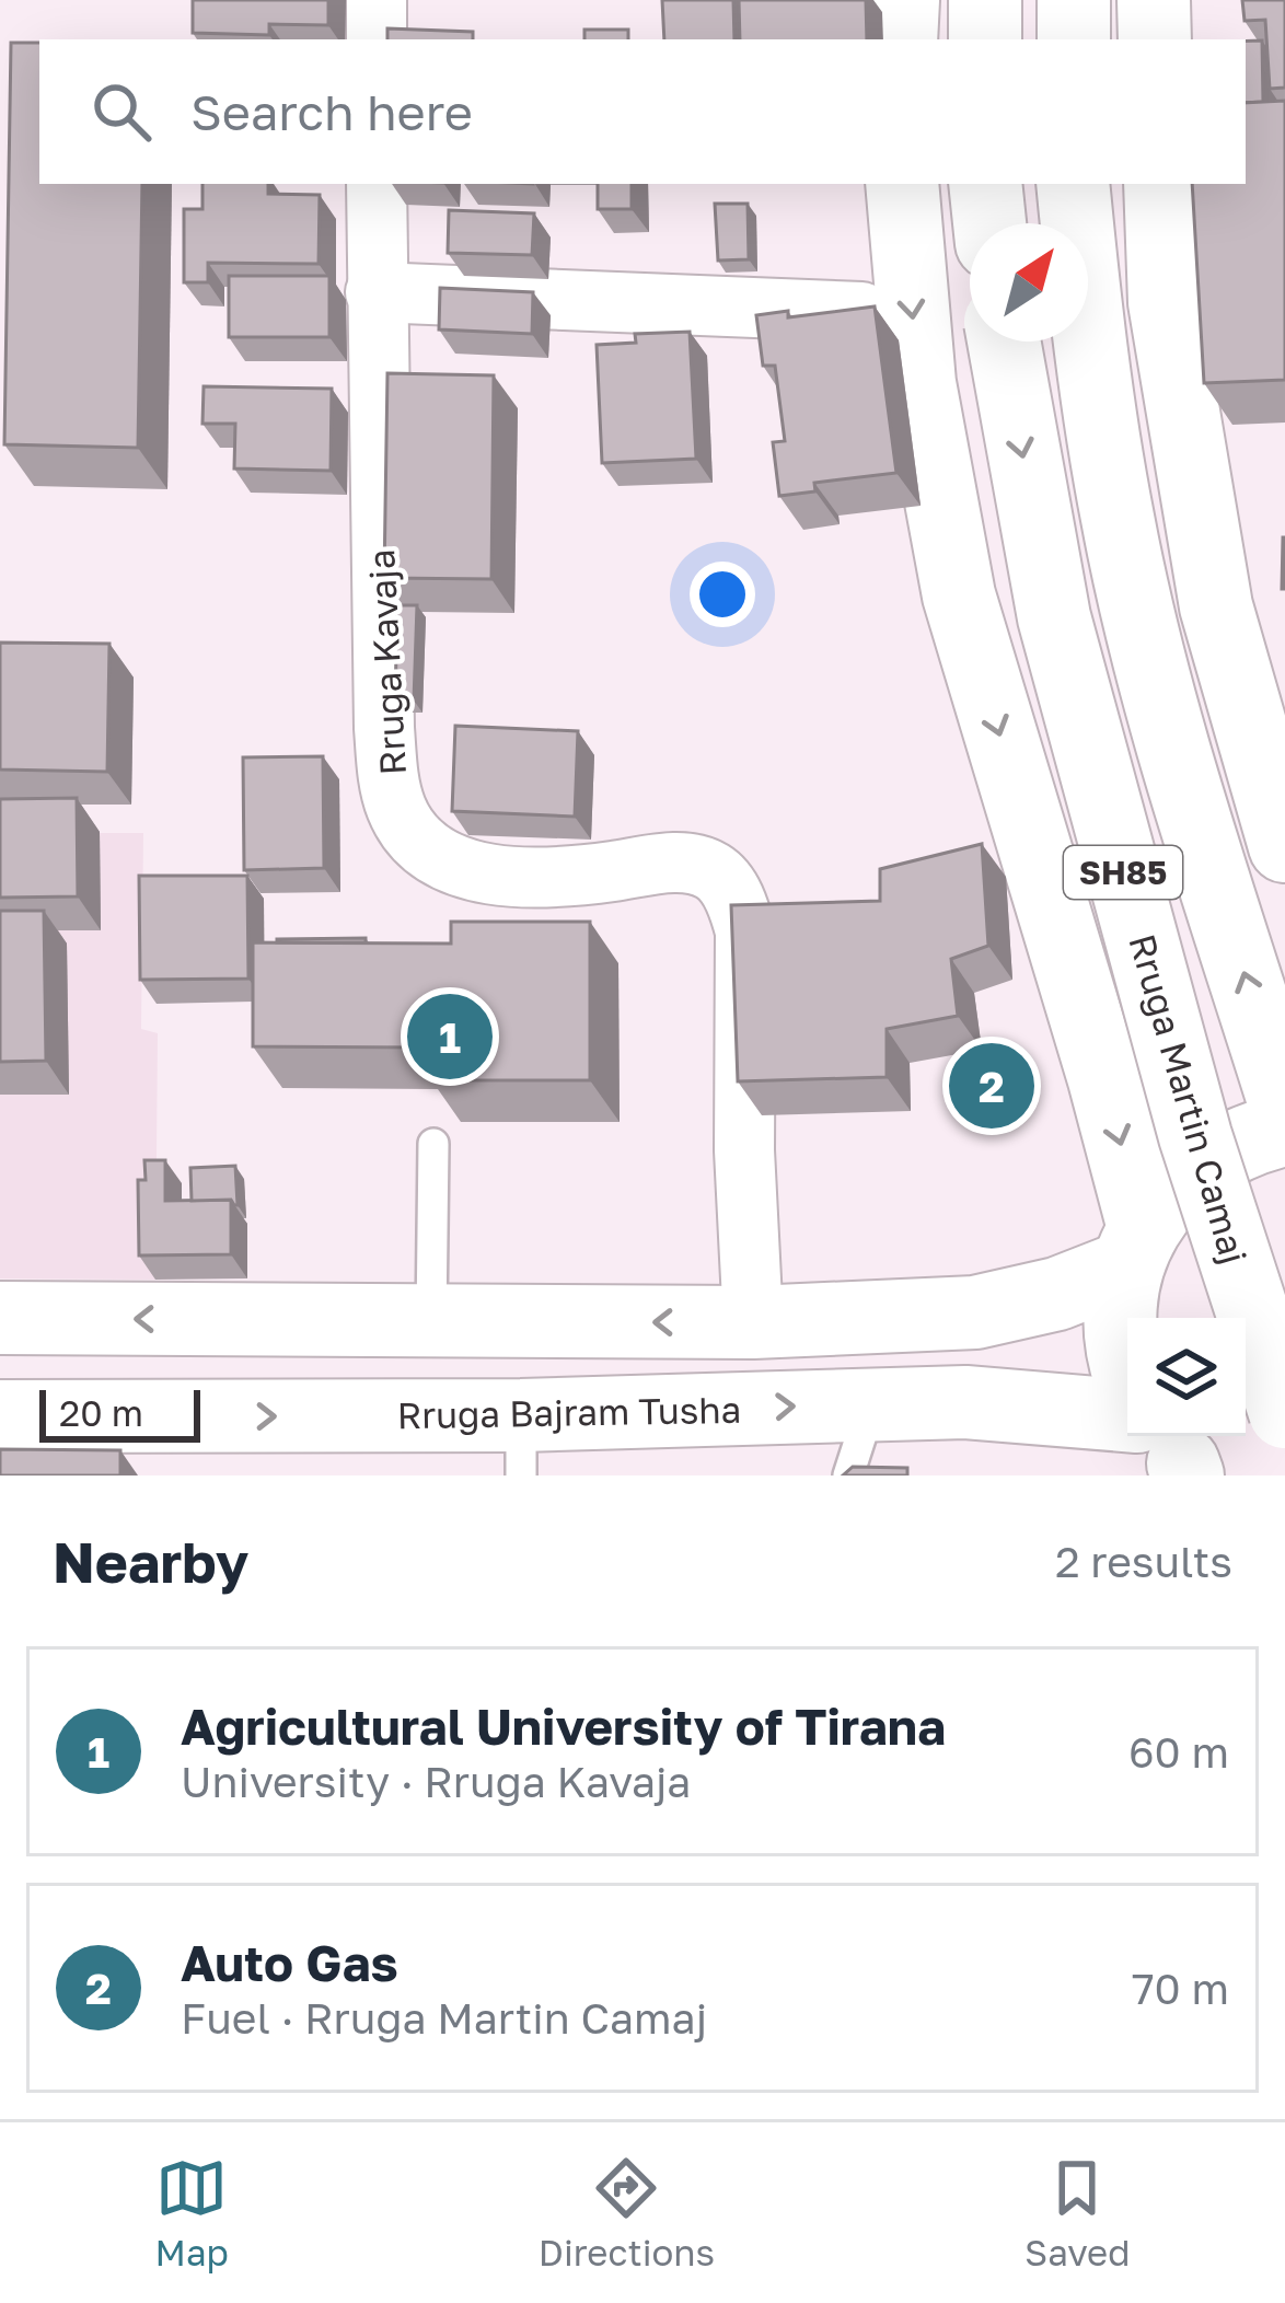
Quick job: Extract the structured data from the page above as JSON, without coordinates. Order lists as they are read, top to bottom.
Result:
{
  "streets": {
    "main road": ["SH85", "Rruga Martin Camaj", "Rruga Bajram Tusha"],
    "street": ["Rruga Kavaja"]
  },
  "scale_bar": "20 m",
  "north": "top right",
  "page": {
    "search": "Search here",
    "pins": ["1", "2"],
    "scale": "20 m",
    "heading": ["Nearby", "2 results"],
    "list": [
      {
        "mark": "1",
        "name": "Agricultural University of Tirana",
        "note": "University · Rruga Kavaja",
        "value": "60 m"
      },
      {
        "mark": "2",
        "name": "Auto Gas",
        "note": "Fuel · Rruga Martin Camaj",
        "value": "70 m"
      }
    ],
    "nav": ["Map", "Directions", "Saved"]
  }
}
